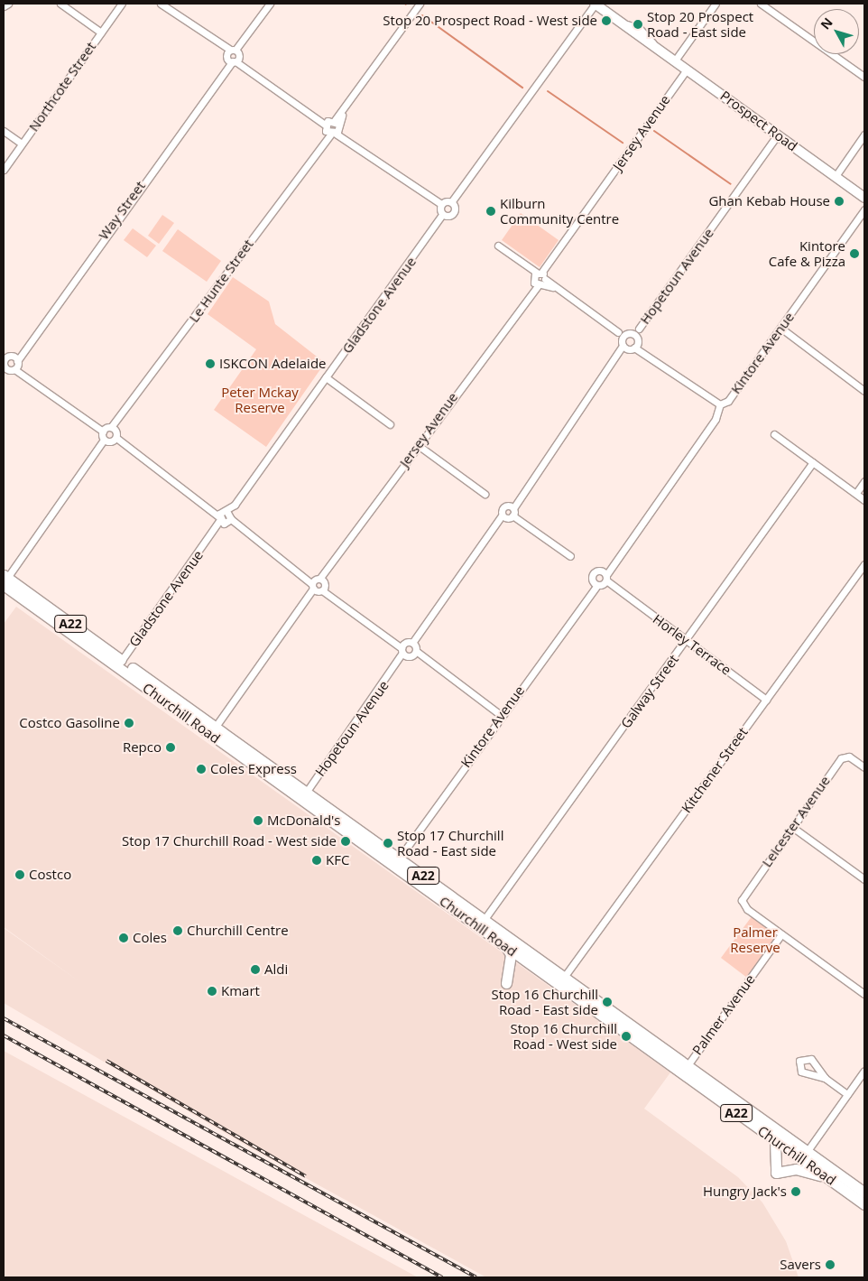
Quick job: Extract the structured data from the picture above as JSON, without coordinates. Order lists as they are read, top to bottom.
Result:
{
  "streets": {
    "main road": ["Prospect Road", "A22", "Churchill Road"],
    "street": [
      "Northcote Street",
      "Jersey Avenue",
      "Way Street",
      "Hopetoun Avenue",
      "Le Hunte Street",
      "Gladstone Avenue",
      "Kintore Avenue",
      "Horley Terrace",
      "Galway Street",
      "Kitchener Street",
      "Leicester Avenue",
      "Palmer Avenue"
    ]
  },
  "crossings": [
    ["Prospect Road", "Jersey Avenue"],
    ["Prospect Road", "Hopetoun Avenue"],
    ["Jersey Avenue", "Churchill Road"],
    ["Hopetoun Avenue", "Churchill Road"],
    ["Le Hunte Street", "Churchill Road"],
    ["Gladstone Avenue", "Churchill Road"],
    ["Kintore Avenue", "Horley Terrace"],
    ["Kintore Avenue", "Churchill Road"],
    ["Horley Terrace", "Galway Street"],
    ["Horley Terrace", "Kitchener Street"],
    ["Galway Street", "Churchill Road"],
    ["Churchill Road", "Kitchener Street"],
    ["Churchill Road", "Palmer Avenue"],
    ["Leicester Avenue", "Palmer Avenue"]
  ],
  "parks": ["Peter Mckay Reserve", "Palmer Reserve"],
  "places": [
    "Stop 20 Prospect Road - West side",
    "Stop 20 Prospect Road - East side",
    "Ghan Kebab House",
    "Kilburn Community Centre",
    "Kintore Cafe & Pizza",
    "ISKCON Adelaide",
    "Costco Gasoline",
    "Repco",
    "Coles Express",
    "McDonald's",
    "Stop 17 Churchill Road - West side",
    "Stop 17 Churchill Road - East side",
    "KFC",
    "Costco",
    "Churchill Centre",
    "Coles",
    "Aldi",
    "Kmart",
    "Stop 16 Churchill Road - East side",
    "Stop 16 Churchill Road - West side",
    "Hungry Jack's",
    "Savers"
  ],
  "north": "top left"
}
